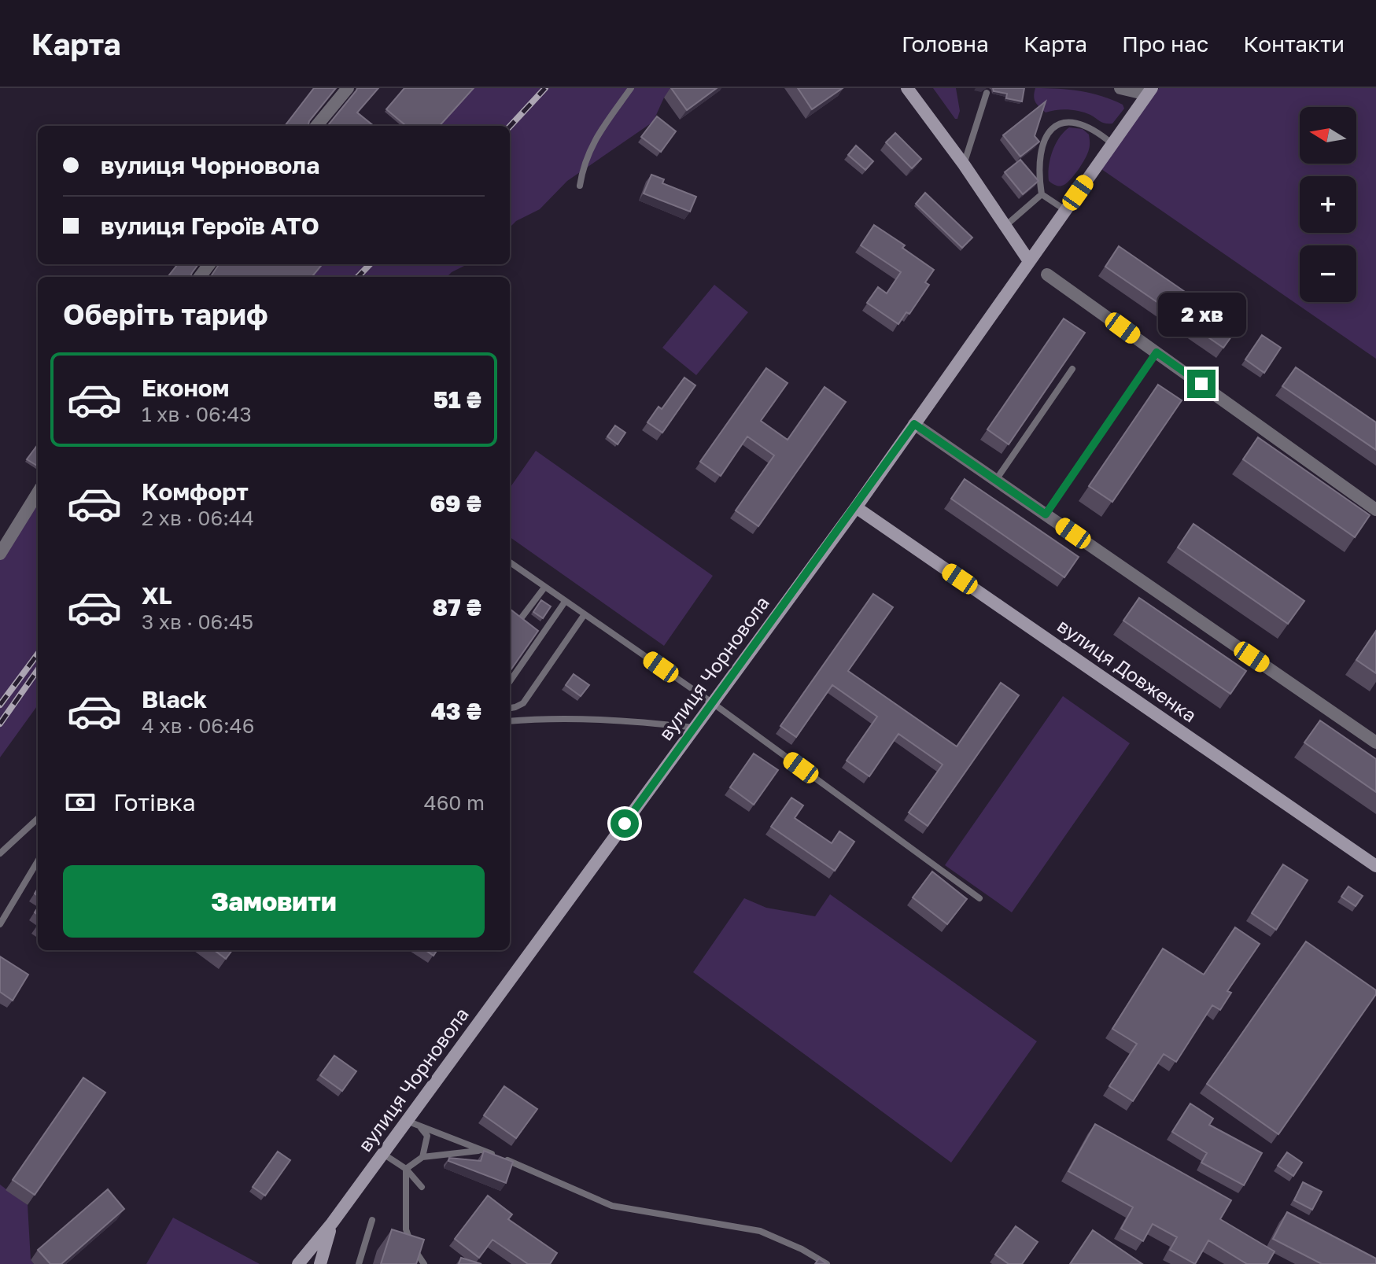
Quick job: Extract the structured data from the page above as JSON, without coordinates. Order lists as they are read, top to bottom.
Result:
{
  "streets": {
    "street": ["вулиця Чорновола", "вулиця Довженка"]
  },
  "crossings": [
    ["вулиця Чорновола", "вулиця Довженка"]
  ],
  "north": "left",
  "page": {
    "header": "Карта",
    "nav": [
      "Головна",
      "Карта",
      "Про нас",
      "Контакти"
    ],
    "map_buttons": ["+", "−"],
    "banner": ["вулиця Чорновола", "вулиця Героїв АТО"],
    "heading": "Оберіть тариф",
    "bubble": "2 хв",
    "list": [
      {
        "name": "Економ",
        "note": "1 хв · 06:43",
        "value": "51 ₴"
      },
      {
        "name": "Комфорт",
        "note": "2 хв · 06:44",
        "value": "69 ₴"
      },
      {
        "name": "XL",
        "note": "3 хв · 06:45",
        "value": "87 ₴"
      },
      {
        "name": "Black",
        "note": "4 хв · 06:46",
        "value": "43 ₴"
      }
    ],
    "pay": ["Готівка", "460 m"],
    "buttons": "Замовити"
  }
}
